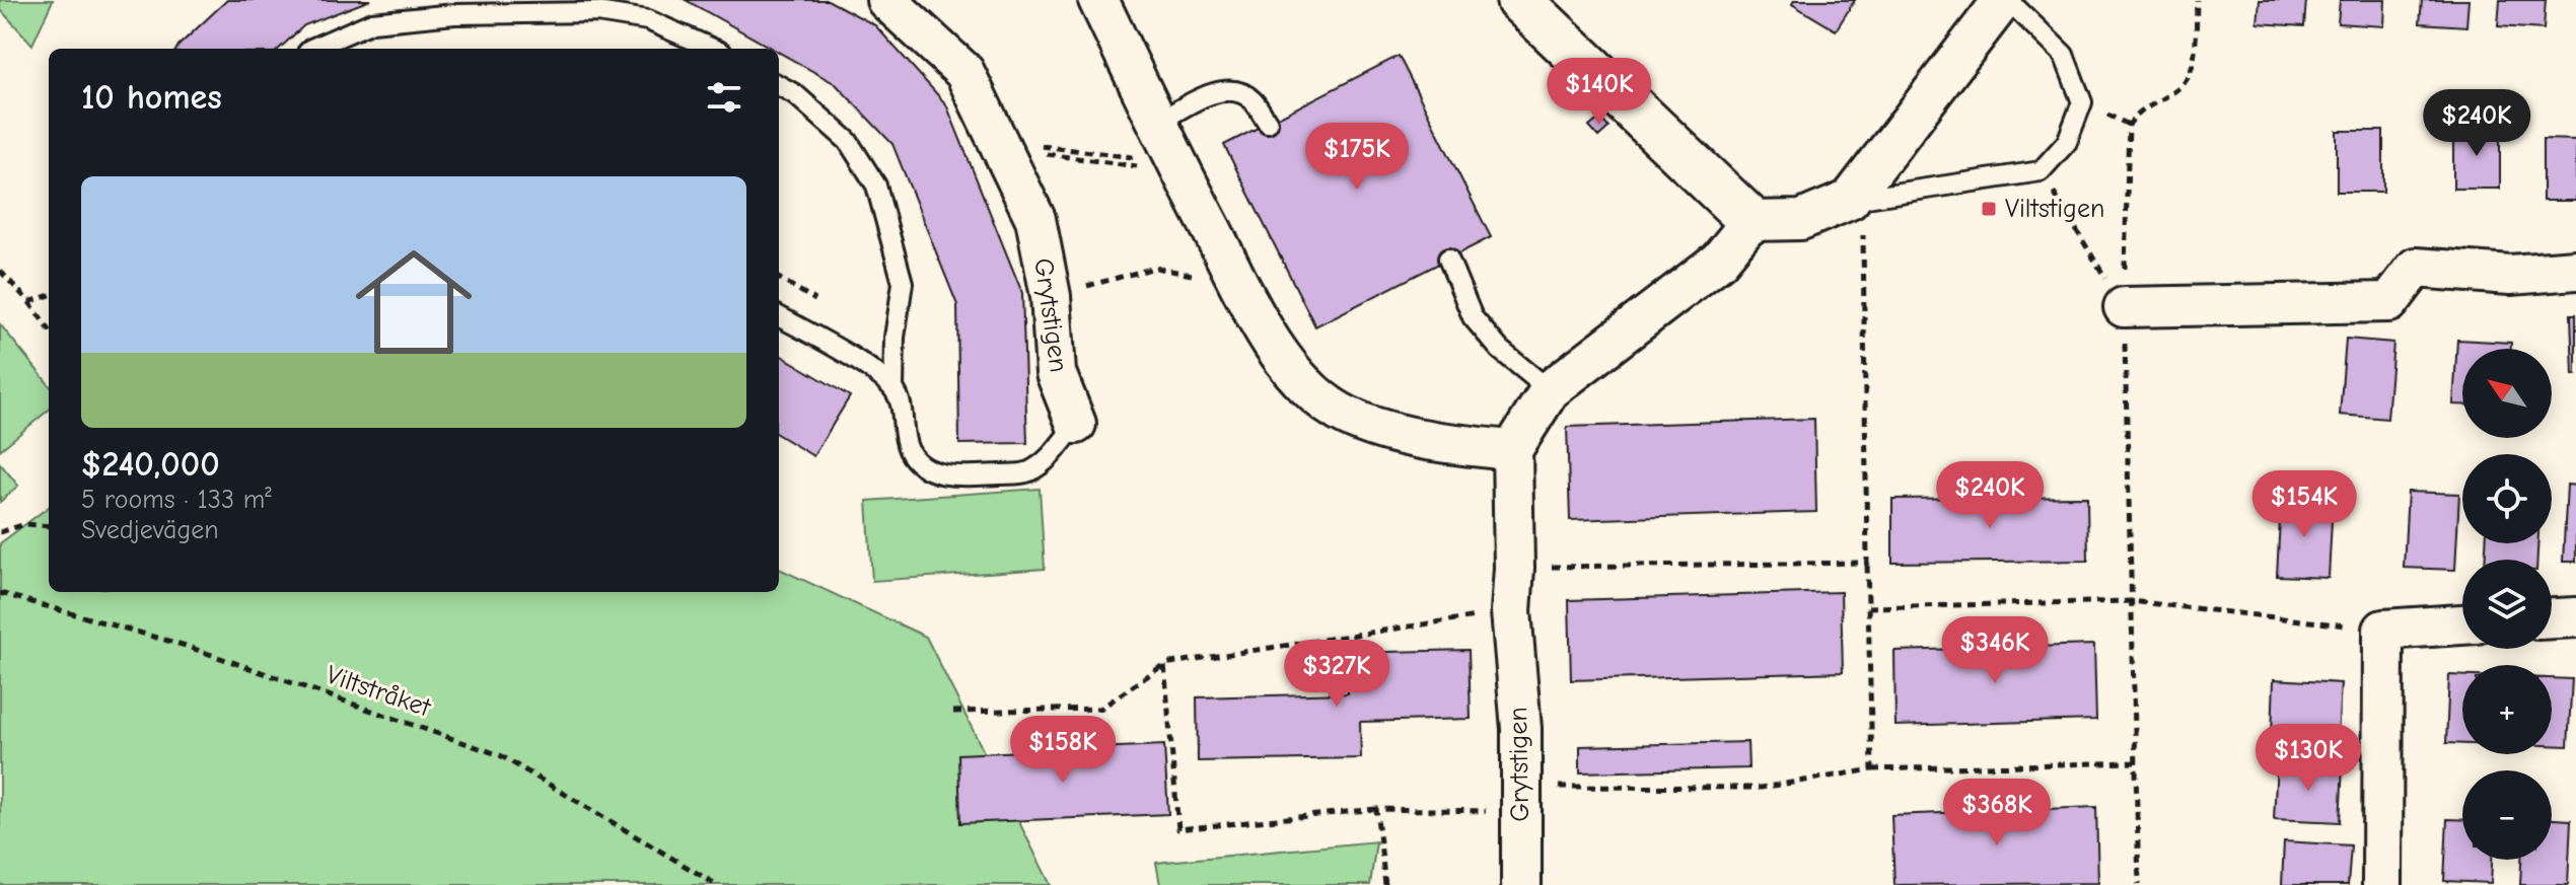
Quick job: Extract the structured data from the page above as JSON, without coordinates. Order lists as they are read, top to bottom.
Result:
{
  "streets": {
    "street": ["Grytstigen"],
    "path": ["Viltstråket"]
  },
  "places": {
    "transit": ["Viltstigen"]
  },
  "north": "top left",
  "page": {
    "heading": "10 homes",
    "price": [
      "$140K",
      "$240K",
      "$175K",
      "$240K",
      "$154K",
      "$346K",
      "$327K",
      "$158K",
      "$130K",
      "$368K"
    ],
    "list": [
      {
        "name": "$240,000",
        "note": "5 rooms · 133 m² · Svedjevägen"
      }
    ],
    "map_buttons": ["+", "−"]
  }
}
